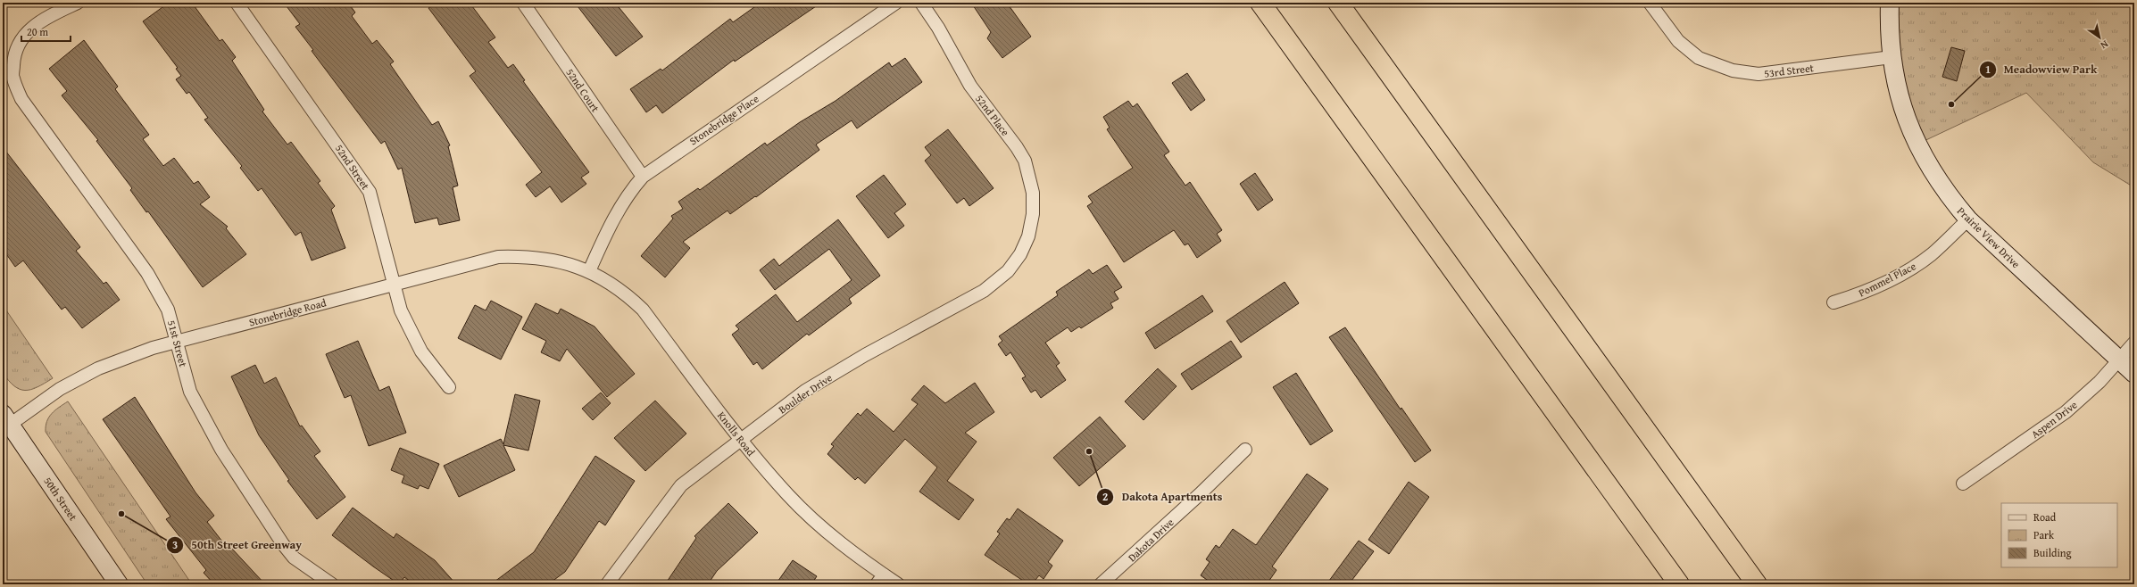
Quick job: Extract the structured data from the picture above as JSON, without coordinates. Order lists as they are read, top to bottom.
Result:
{
  "streets": {
    "street": [
      "53rd Street",
      "52nd Court",
      "52nd Place",
      "Stonebridge Place",
      "52nd Street",
      "Prairie View Drive",
      "Pommel Place",
      "Stonebridge Road",
      "51st Street",
      "Boulder Drive",
      "Aspen Drive",
      "Knolls Road",
      "50th Street",
      "Dakota Drive"
    ]
  },
  "crossings": [
    ["53rd Street", "Prairie View Drive"],
    ["52nd Court", "Stonebridge Place"],
    ["52nd Place", "Boulder Drive"],
    ["Stonebridge Place", "Stonebridge Road"],
    ["Stonebridge Place", "Knolls Road"],
    ["52nd Street", "Stonebridge Road"],
    ["Prairie View Drive", "Pommel Place"],
    ["Prairie View Drive", "Aspen Drive"],
    ["Stonebridge Road", "51st Street"],
    ["Stonebridge Road", "Knolls Road"],
    ["Stonebridge Road", "50th Street"],
    ["Boulder Drive", "Knolls Road"]
  ],
  "places": ["Meadowview Park", "Dakota Apartments", "50th Street Greenway"],
  "legend": ["Road", "Park", "Building"],
  "scale_bar": "20 m",
  "north": "bottom right"
}
